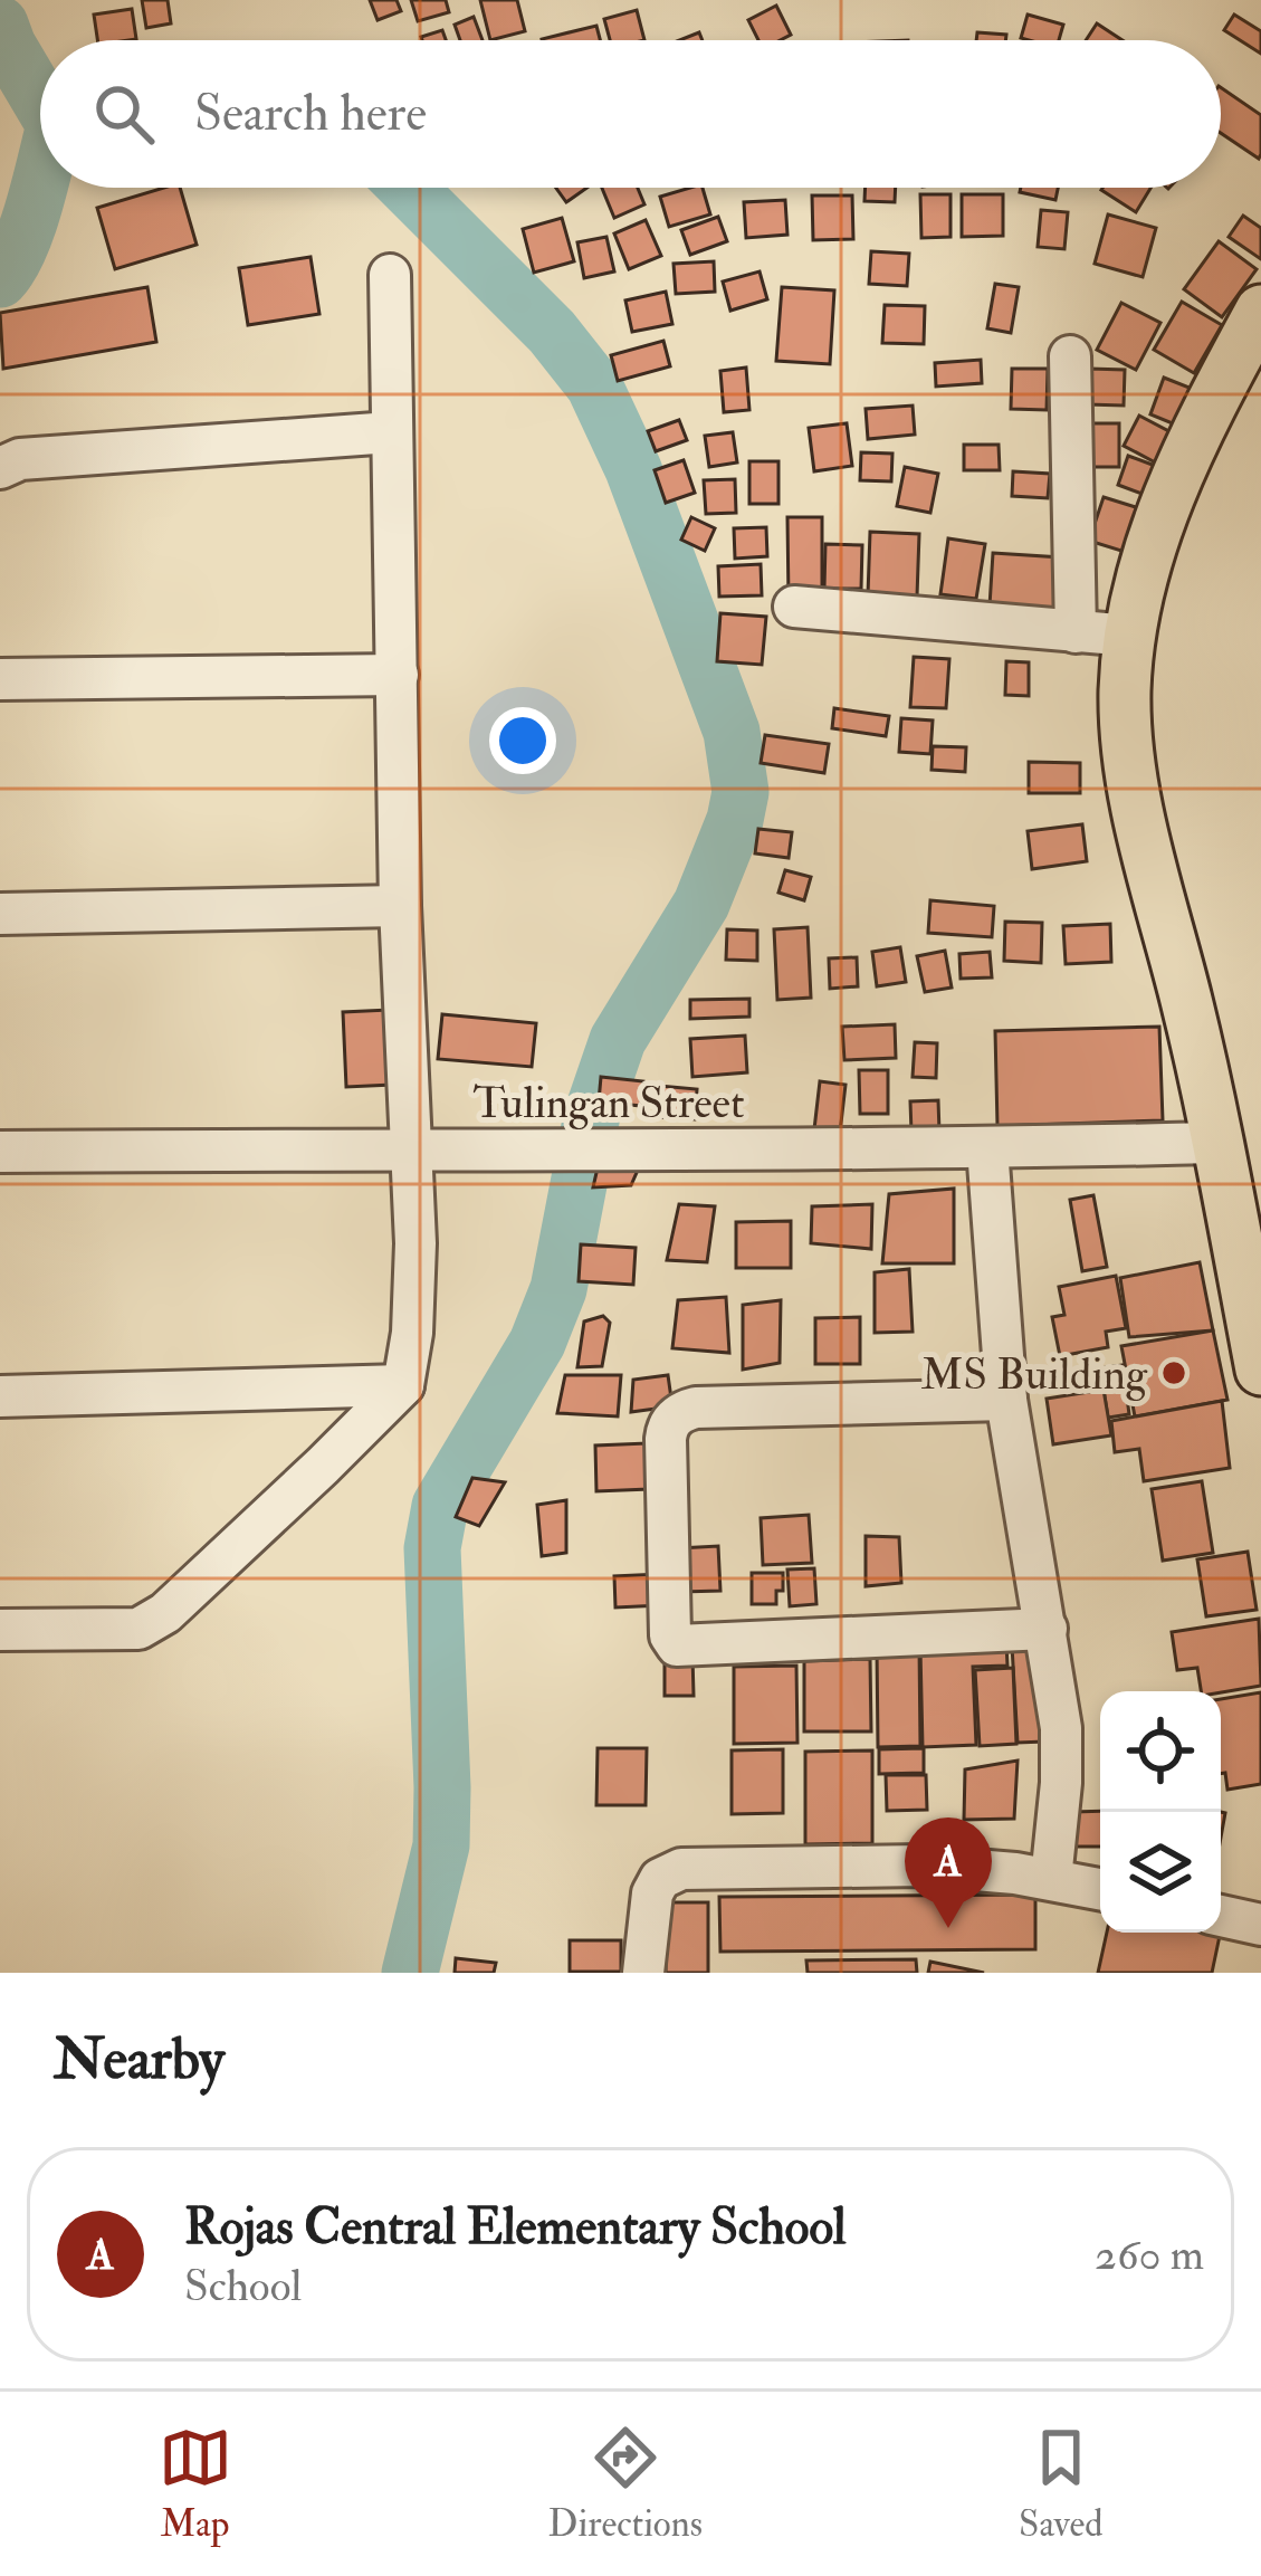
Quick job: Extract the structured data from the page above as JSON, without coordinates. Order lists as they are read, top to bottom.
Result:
{
  "streets": {
    "street": ["Tulingan Street"]
  },
  "places": ["MS Building"],
  "page": {
    "search": "Search here",
    "pins": "A",
    "heading": "Nearby",
    "list": [
      {
        "mark": "A",
        "name": "Rojas Central Elementary School",
        "note": "School",
        "value": "260 m"
      }
    ],
    "nav": ["Map", "Directions", "Saved"]
  }
}
